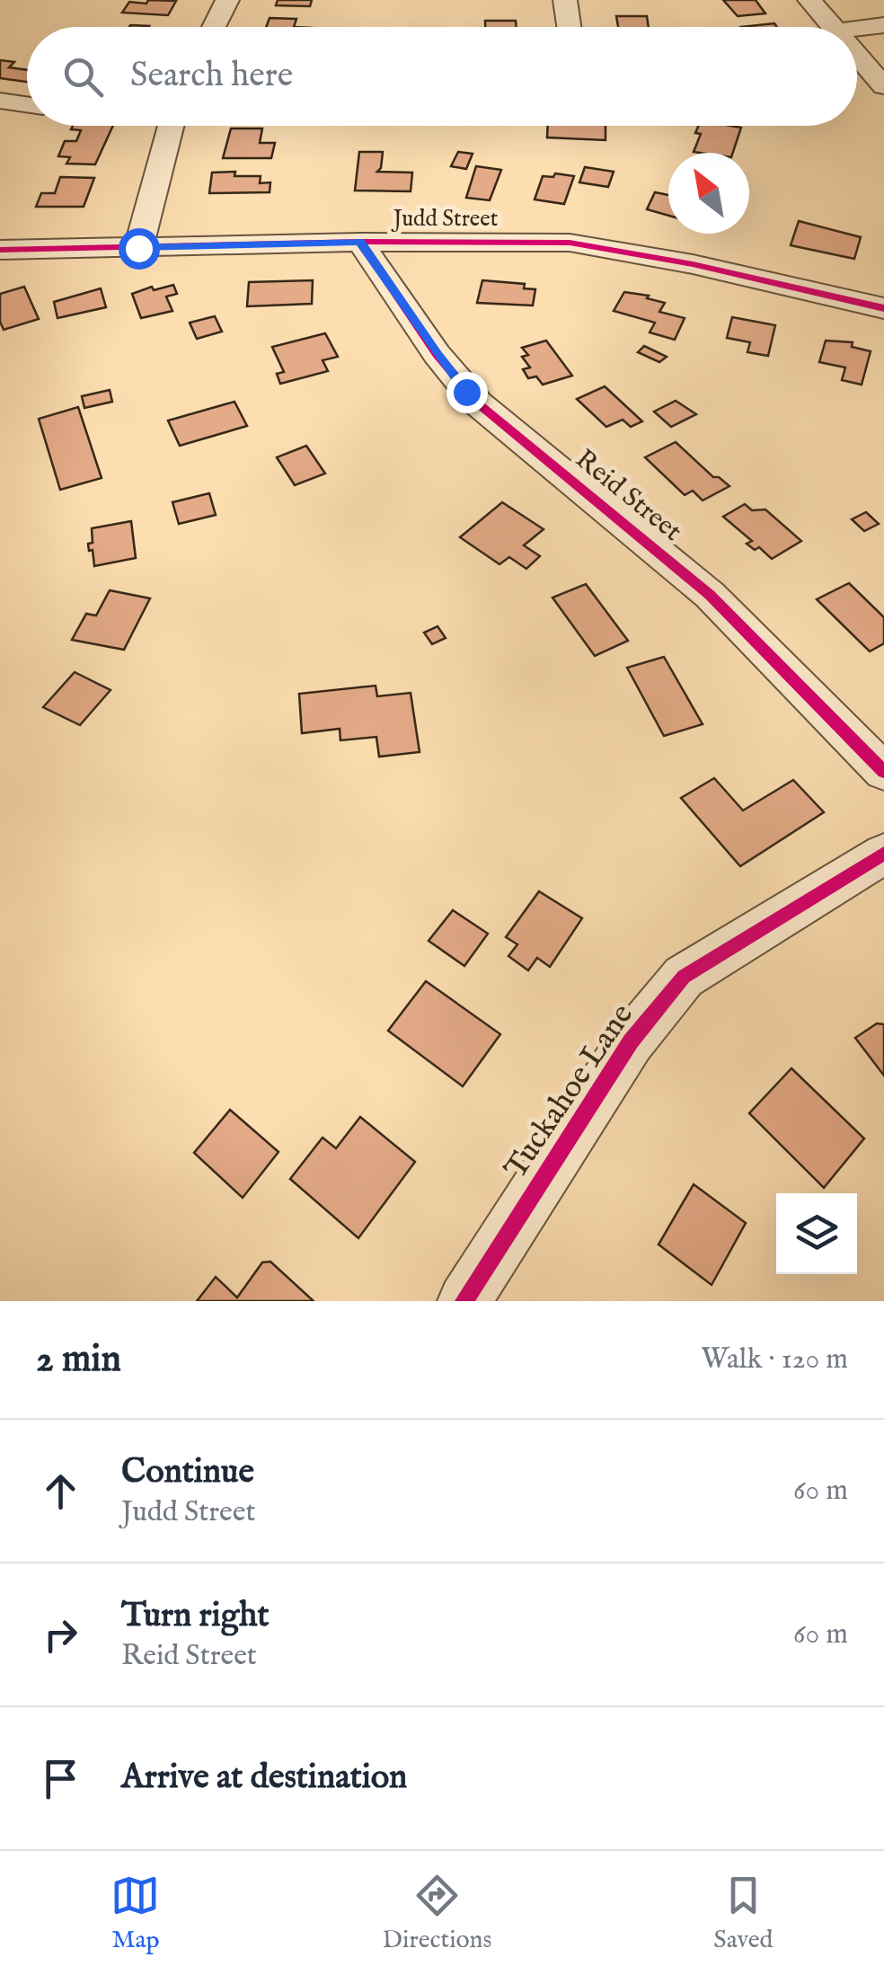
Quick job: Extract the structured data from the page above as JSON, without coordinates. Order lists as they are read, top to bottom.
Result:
{
  "streets": {
    "street": ["Judd Street", "Reid Street", "Tuckahoe Lane"]
  },
  "crossings": [
    ["Judd Street", "Reid Street"]
  ],
  "north": "top left",
  "page": {
    "search": "Search here",
    "heading": ["2 min", "Walk · 120 m"],
    "list": [
      ["Continue", "Judd Street", "60 m"],
      ["Turn right", "Reid Street", "60 m"],
      "Arrive at destination"
    ],
    "nav": ["Map", "Directions", "Saved"]
  }
}
